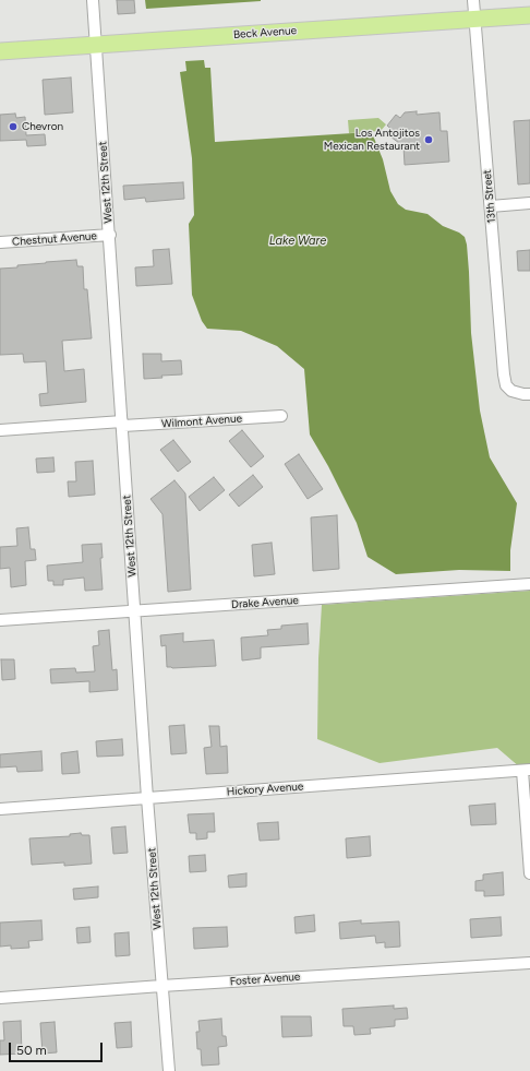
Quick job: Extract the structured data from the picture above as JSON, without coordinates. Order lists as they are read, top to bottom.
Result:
{
  "streets": {
    "main road": ["Beck Avenue"],
    "street": [
      "West 12th Street",
      "13th Street",
      "Chestnut Avenue",
      "Wilmont Avenue",
      "Drake Avenue",
      "Hickory Avenue",
      "Foster Avenue"
    ]
  },
  "crossings": [
    ["Beck Avenue", "West 12th Street"],
    ["Beck Avenue", "13th Street"],
    ["West 12th Street", "Chestnut Avenue"],
    ["West 12th Street", "Wilmont Avenue"],
    ["West 12th Street", "Drake Avenue"],
    ["West 12th Street", "Hickory Avenue"],
    ["West 12th Street", "Foster Avenue"]
  ],
  "water": ["Lake Ware"],
  "places": ["Chevron", "Los Antojitos Mexican Restaurant"],
  "scale_bar": "50 m"
}
